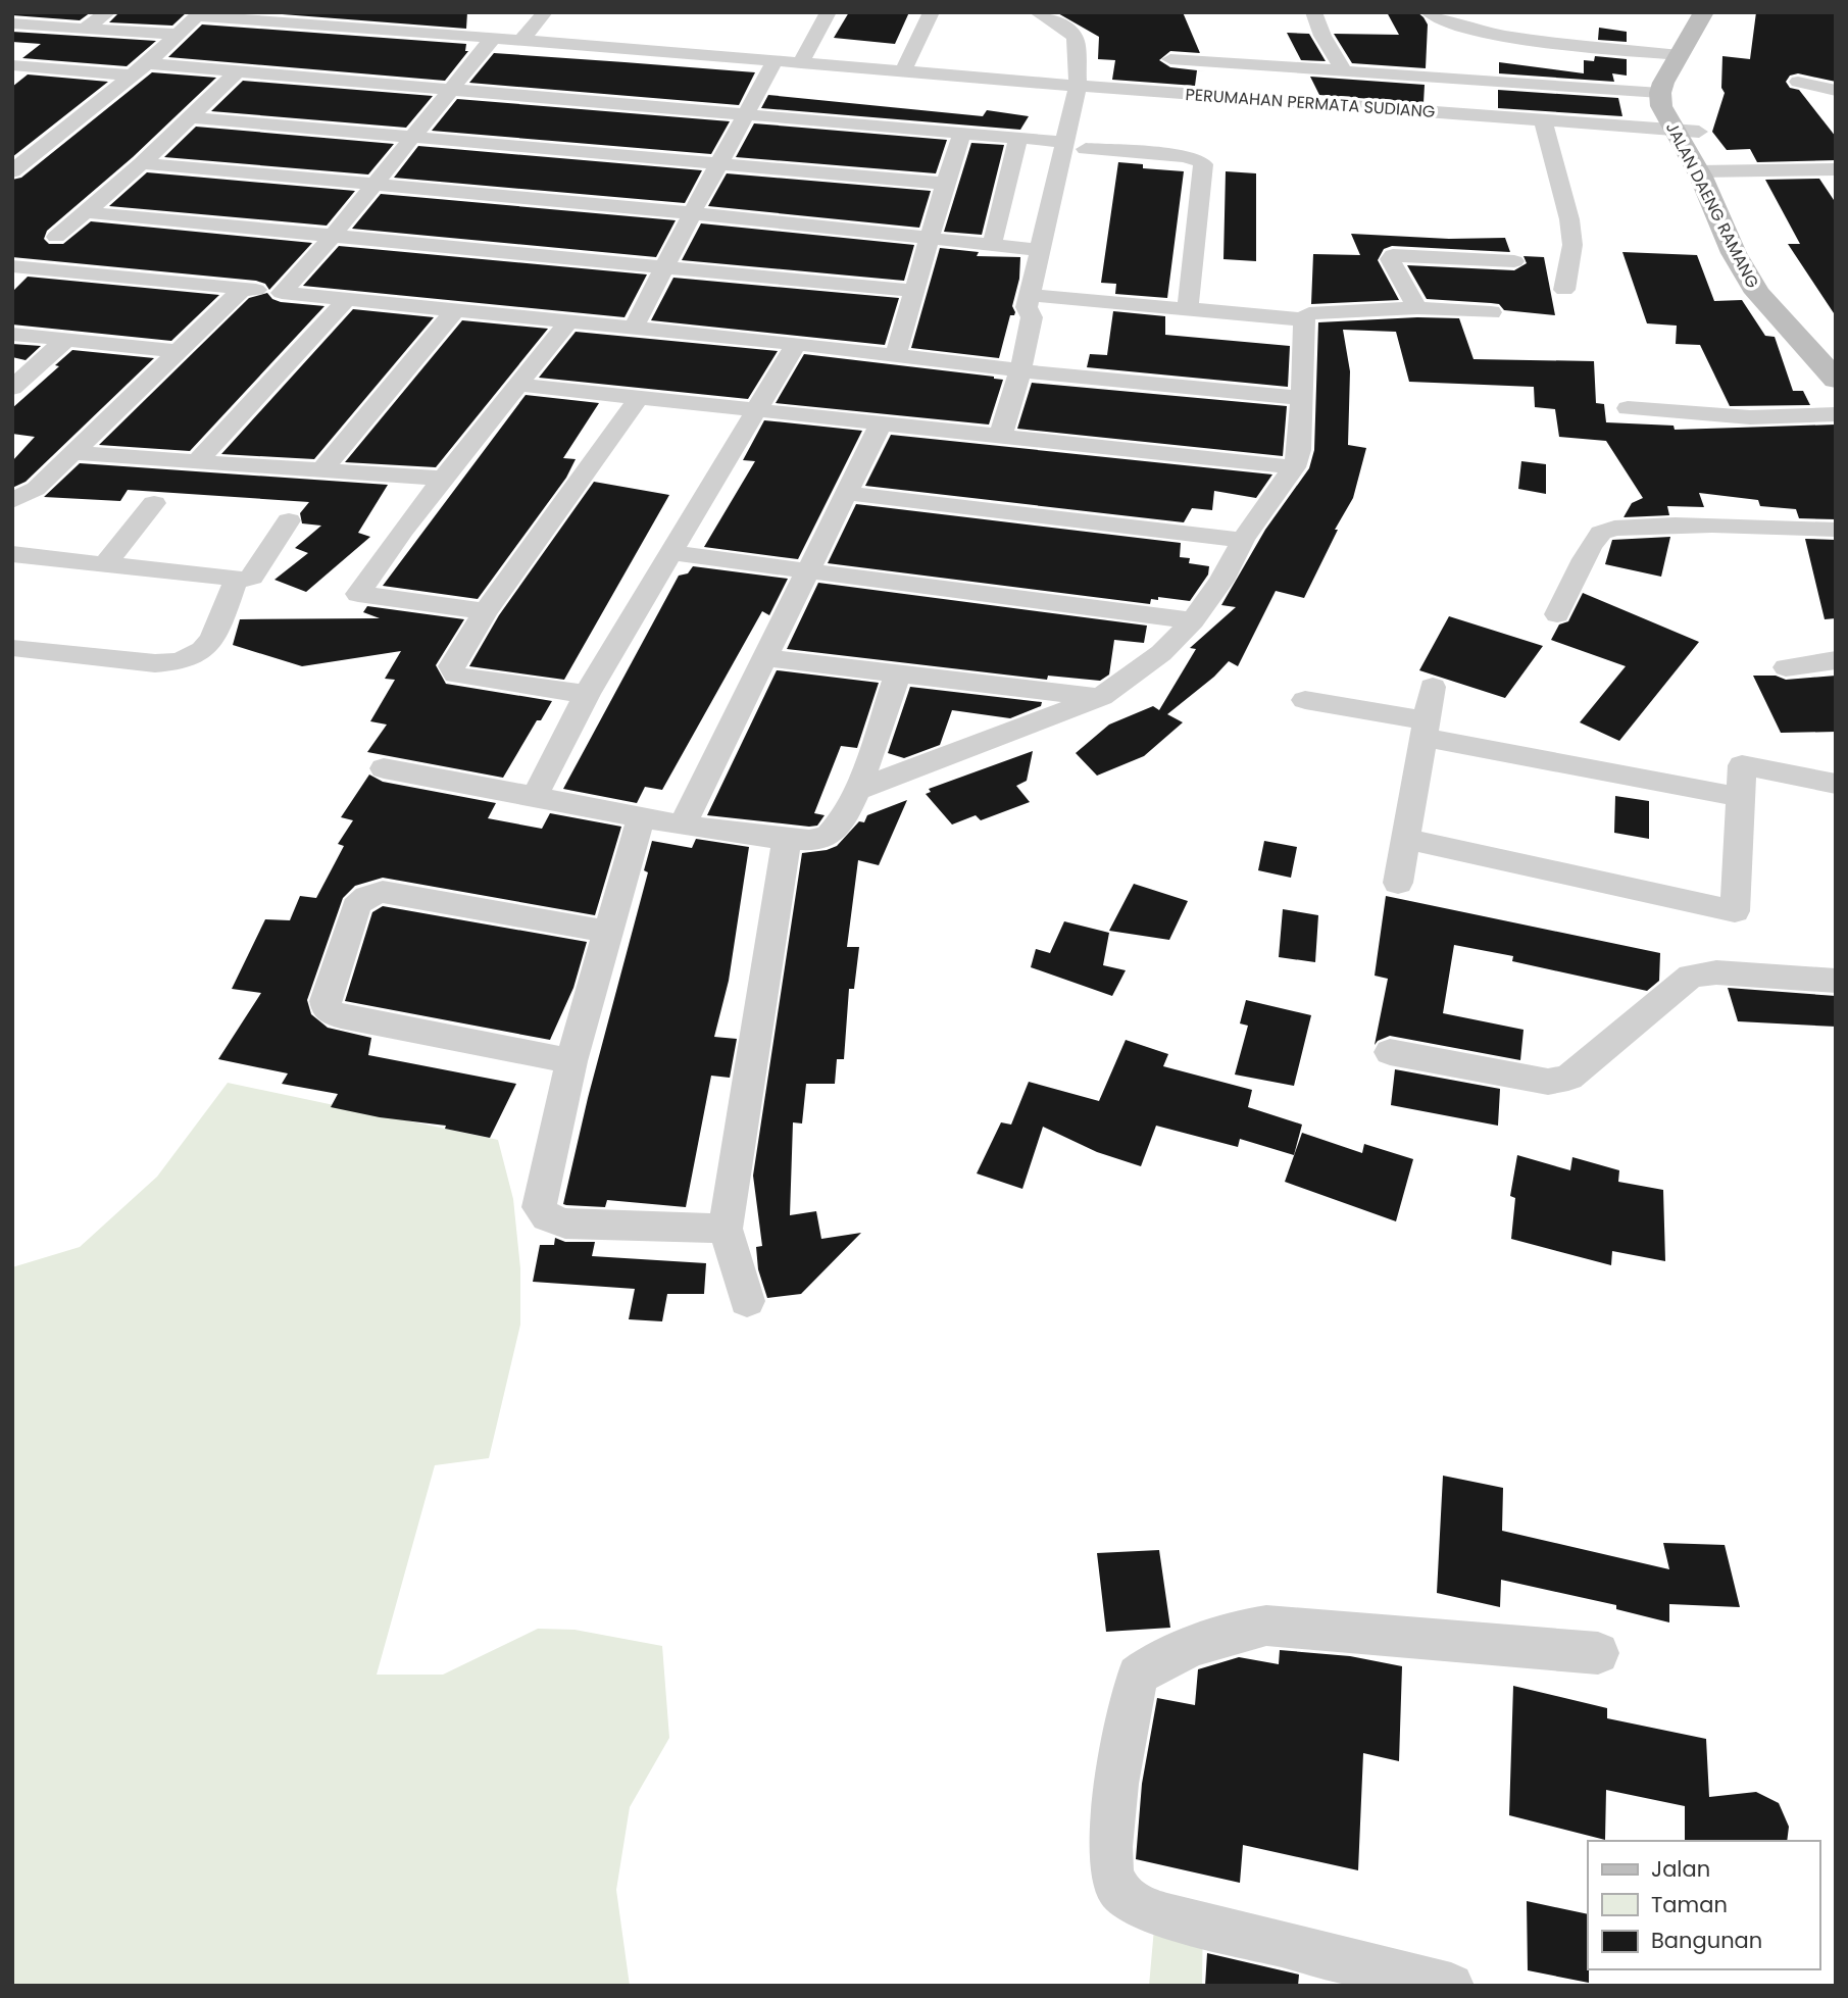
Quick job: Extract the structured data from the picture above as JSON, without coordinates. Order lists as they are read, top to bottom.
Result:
{
  "streets": {
    "main road": ["JALAN DAENG RAMANG"],
    "street": ["PERUMAHAN PERMATA SUDIANG"]
  },
  "crossings": [
    ["PERUMAHAN PERMATA SUDIANG", "JALAN DAENG RAMANG"]
  ],
  "legend": ["Jalan", "Taman", "Bangunan"]
}
